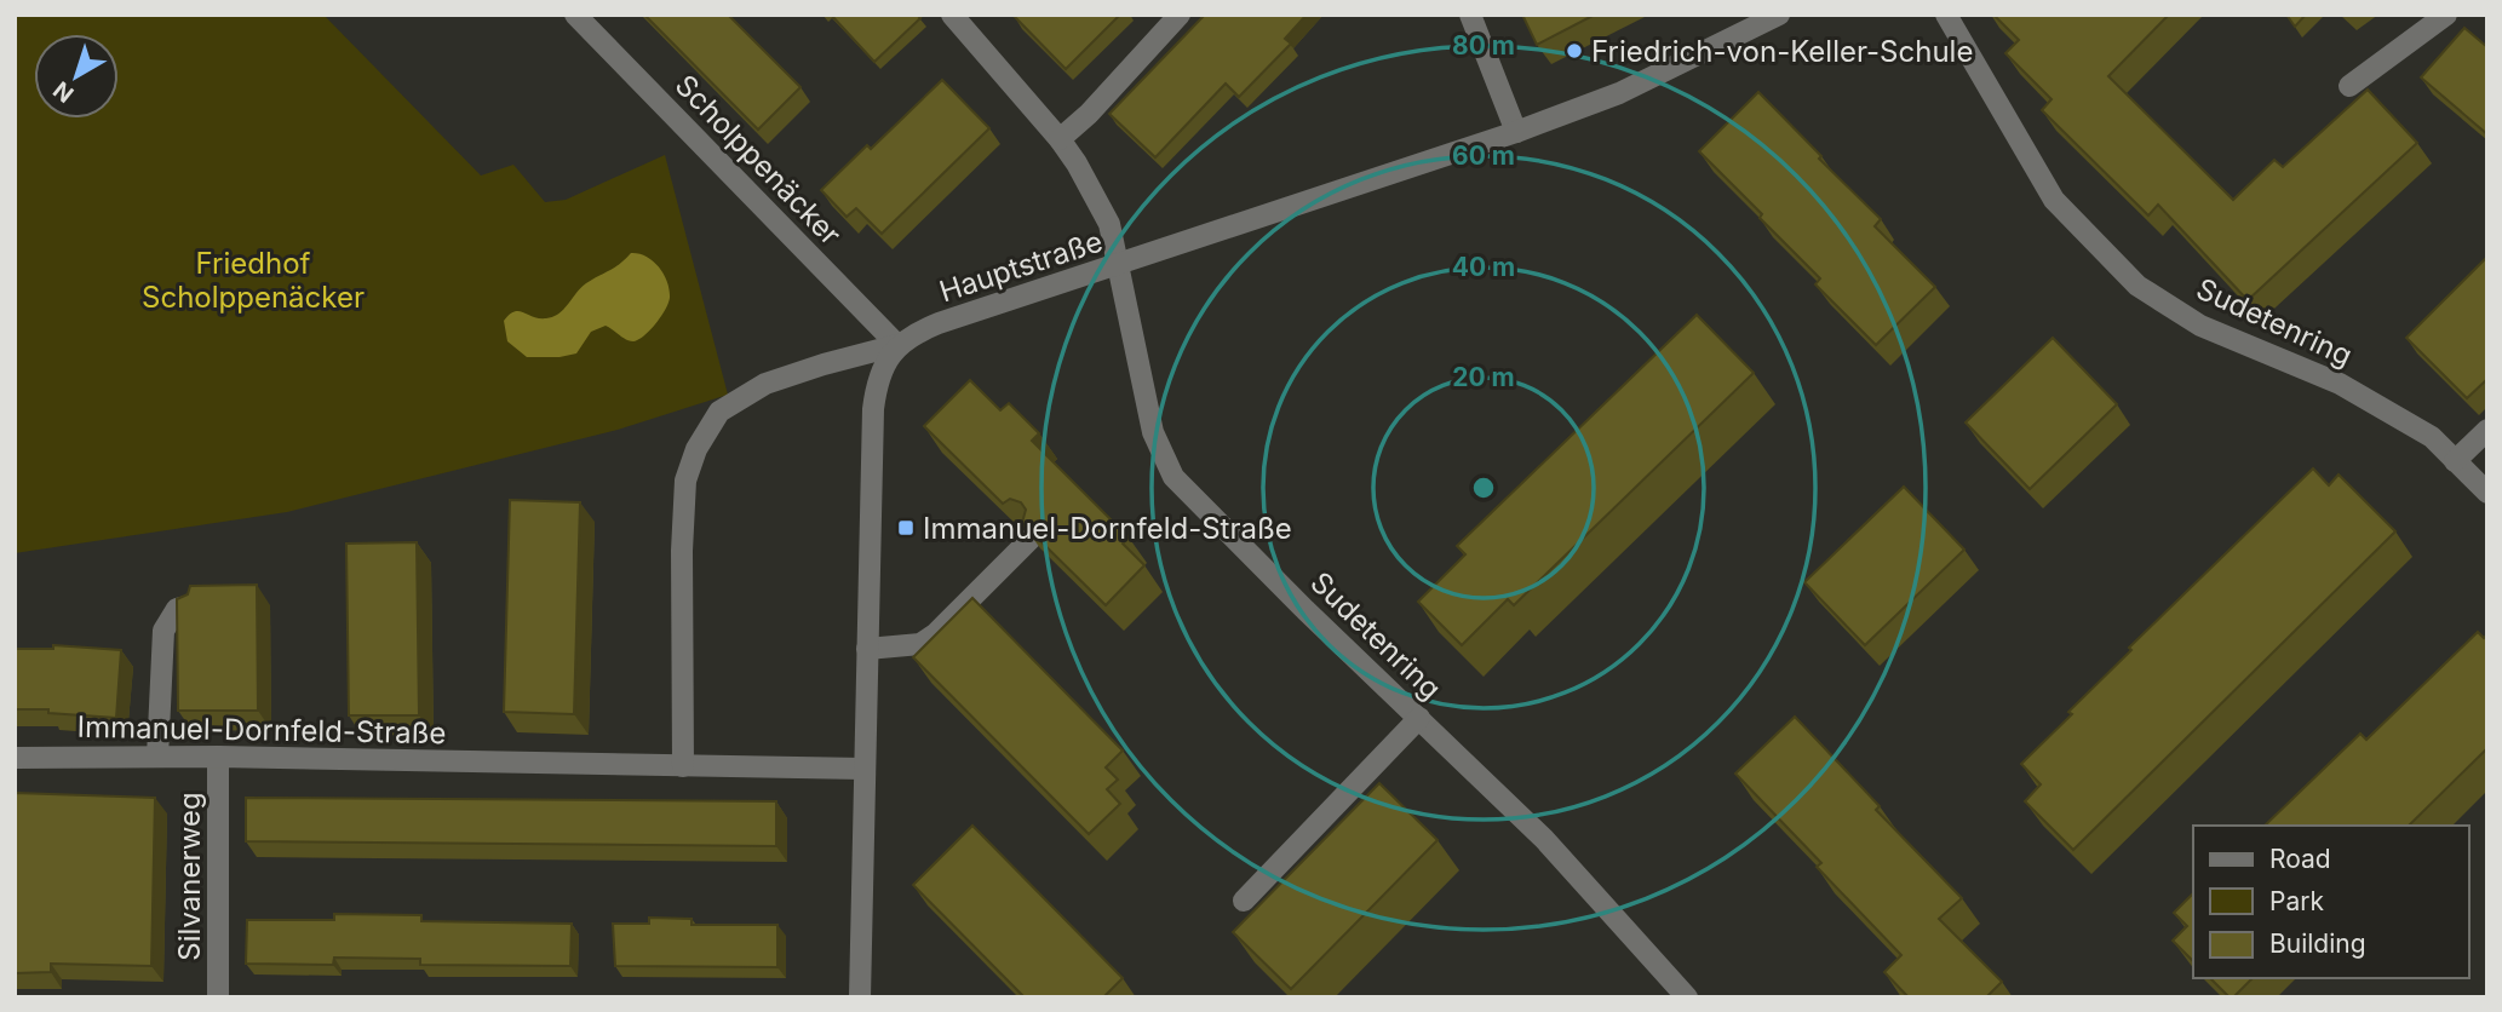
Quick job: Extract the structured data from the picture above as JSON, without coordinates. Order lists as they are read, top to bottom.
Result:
{
  "streets": {
    "street": [
      "Scholppenäcker",
      "Hauptstraße",
      "Sudetenring",
      "Immanuel-Dornfeld-Straße",
      "Silvanerweg"
    ]
  },
  "crossings": [
    ["Scholppenäcker", "Hauptstraße"],
    ["Hauptstraße", "Sudetenring"],
    ["Hauptstraße", "Immanuel-Dornfeld-Straße"],
    ["Immanuel-Dornfeld-Straße", "Silvanerweg"]
  ],
  "parks": ["Friedhof Scholppenäcker"],
  "places": {
    "other": ["Friedrich-von-Keller-Schule"],
    "transit": ["Immanuel-Dornfeld-Straße"]
  },
  "legend": ["Road", "Park", "Building"],
  "north": "bottom left",
  "rings": [
    "80 m",
    "60 m",
    "40 m",
    "20 m"
  ]
}
